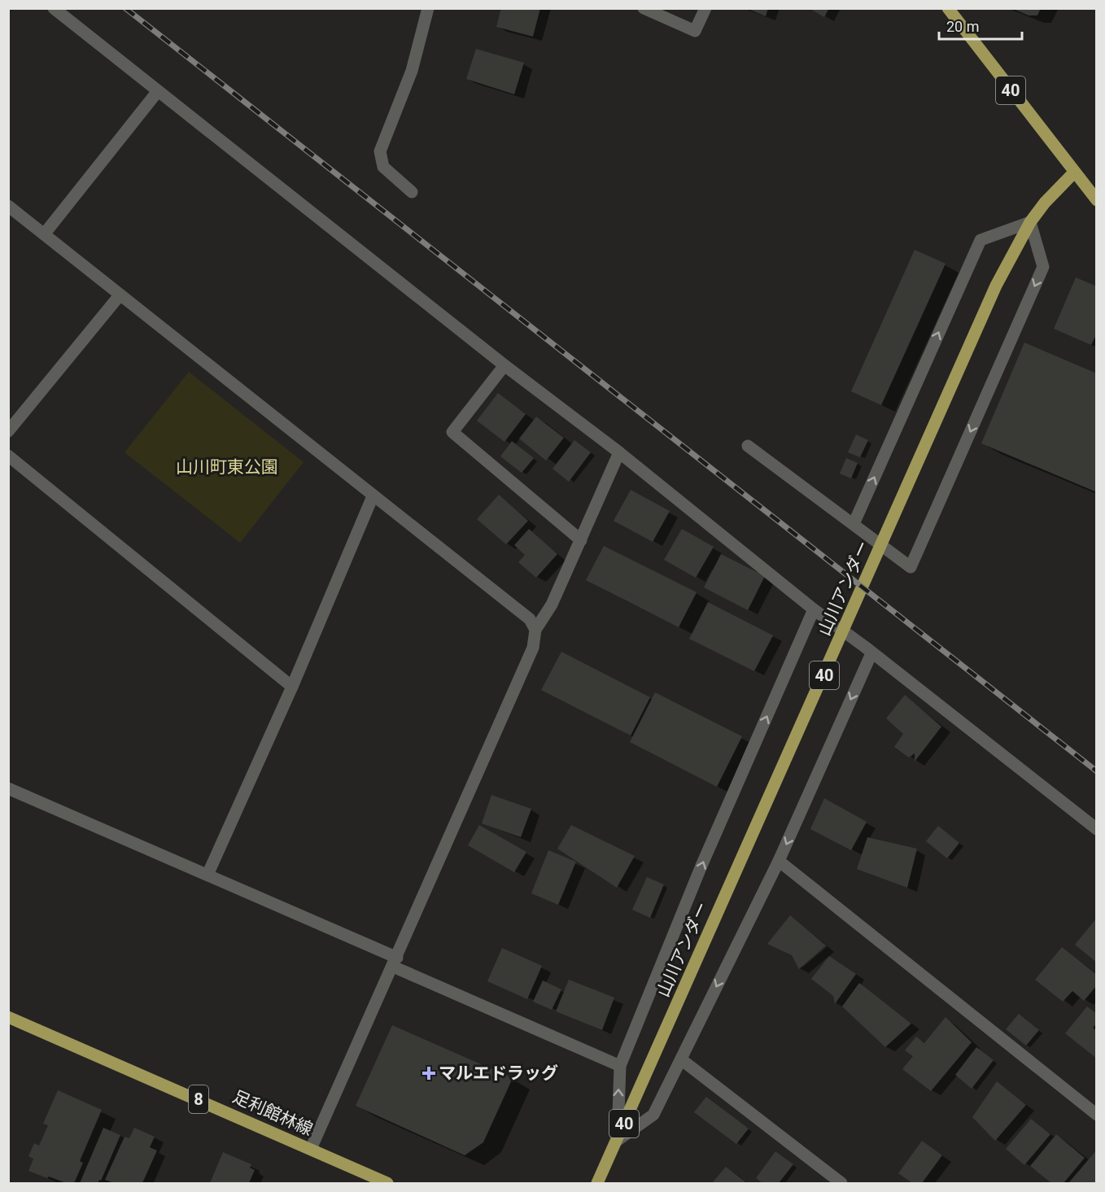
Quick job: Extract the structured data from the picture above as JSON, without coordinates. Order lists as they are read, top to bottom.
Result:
{
  "streets": {
    "main road": [
      "40",
      "山川アンダー",
      "8",
      "足利館林線"
    ]
  },
  "crossings": [
    ["40", "山川アンダー"]
  ],
  "parks": ["山川町東公園"],
  "places": {
    "health": ["マルエドラッグ"]
  },
  "scale_bar": "20 m"
}
